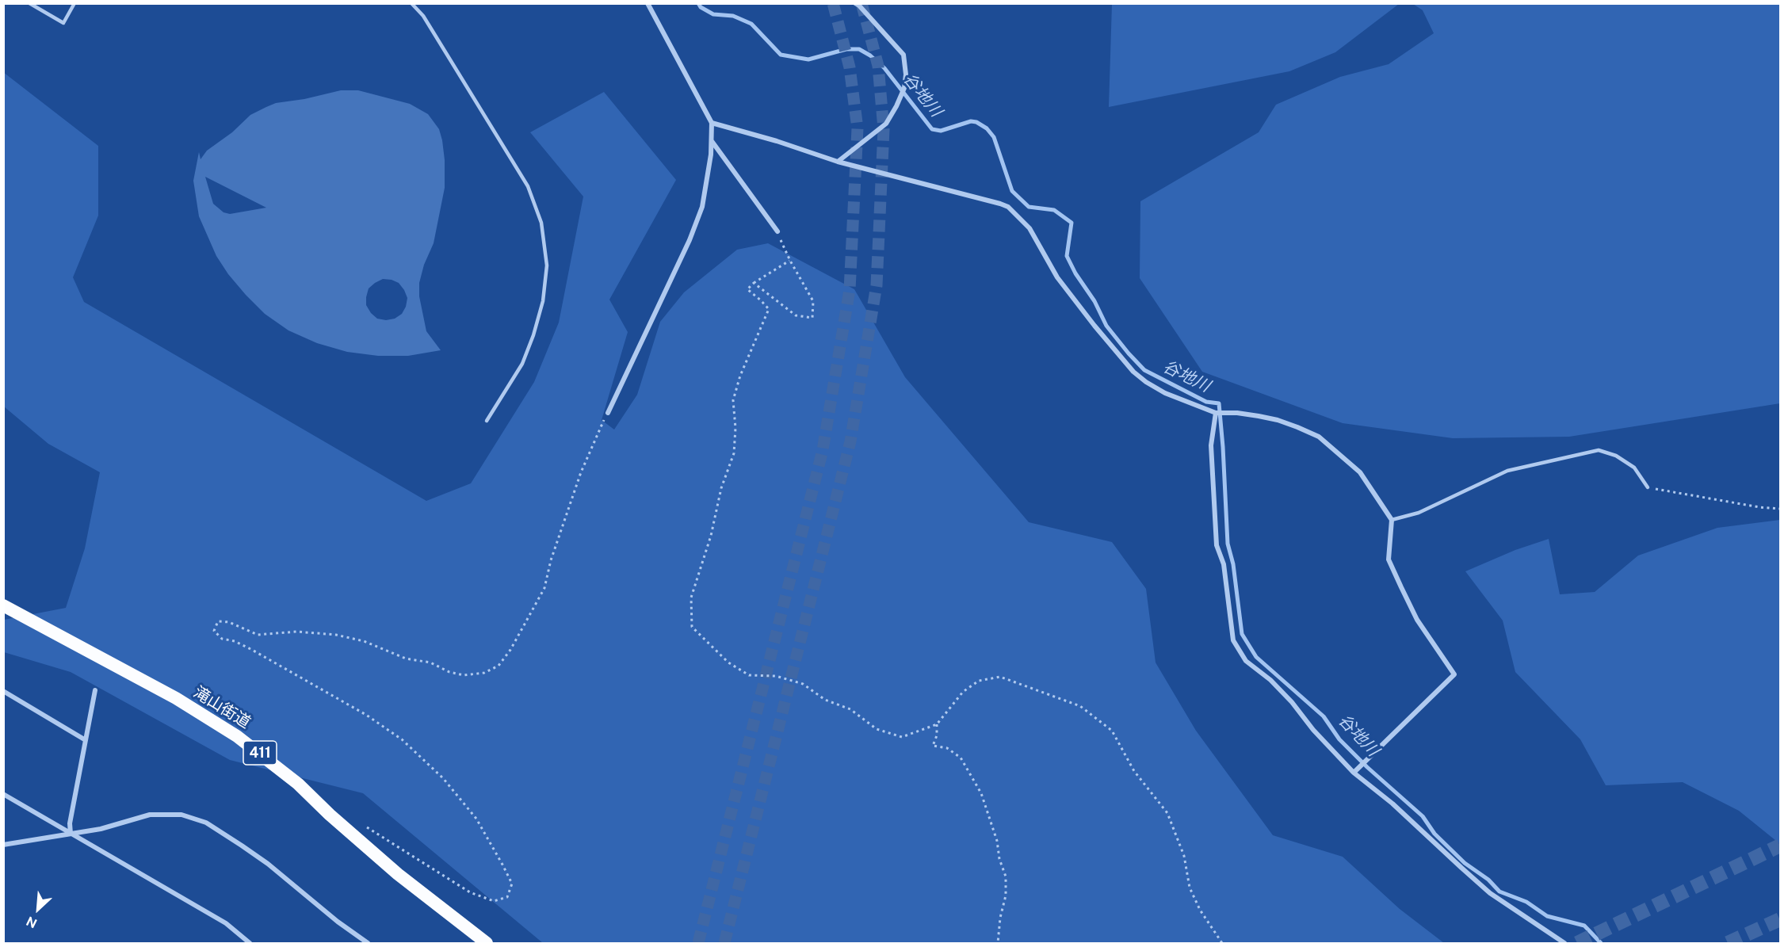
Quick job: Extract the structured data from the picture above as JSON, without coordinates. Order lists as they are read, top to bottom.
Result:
{
  "streets": {
    "highway": ["滝山街道", "411"]
  },
  "water": ["谷地川"],
  "north": "bottom left"
}
